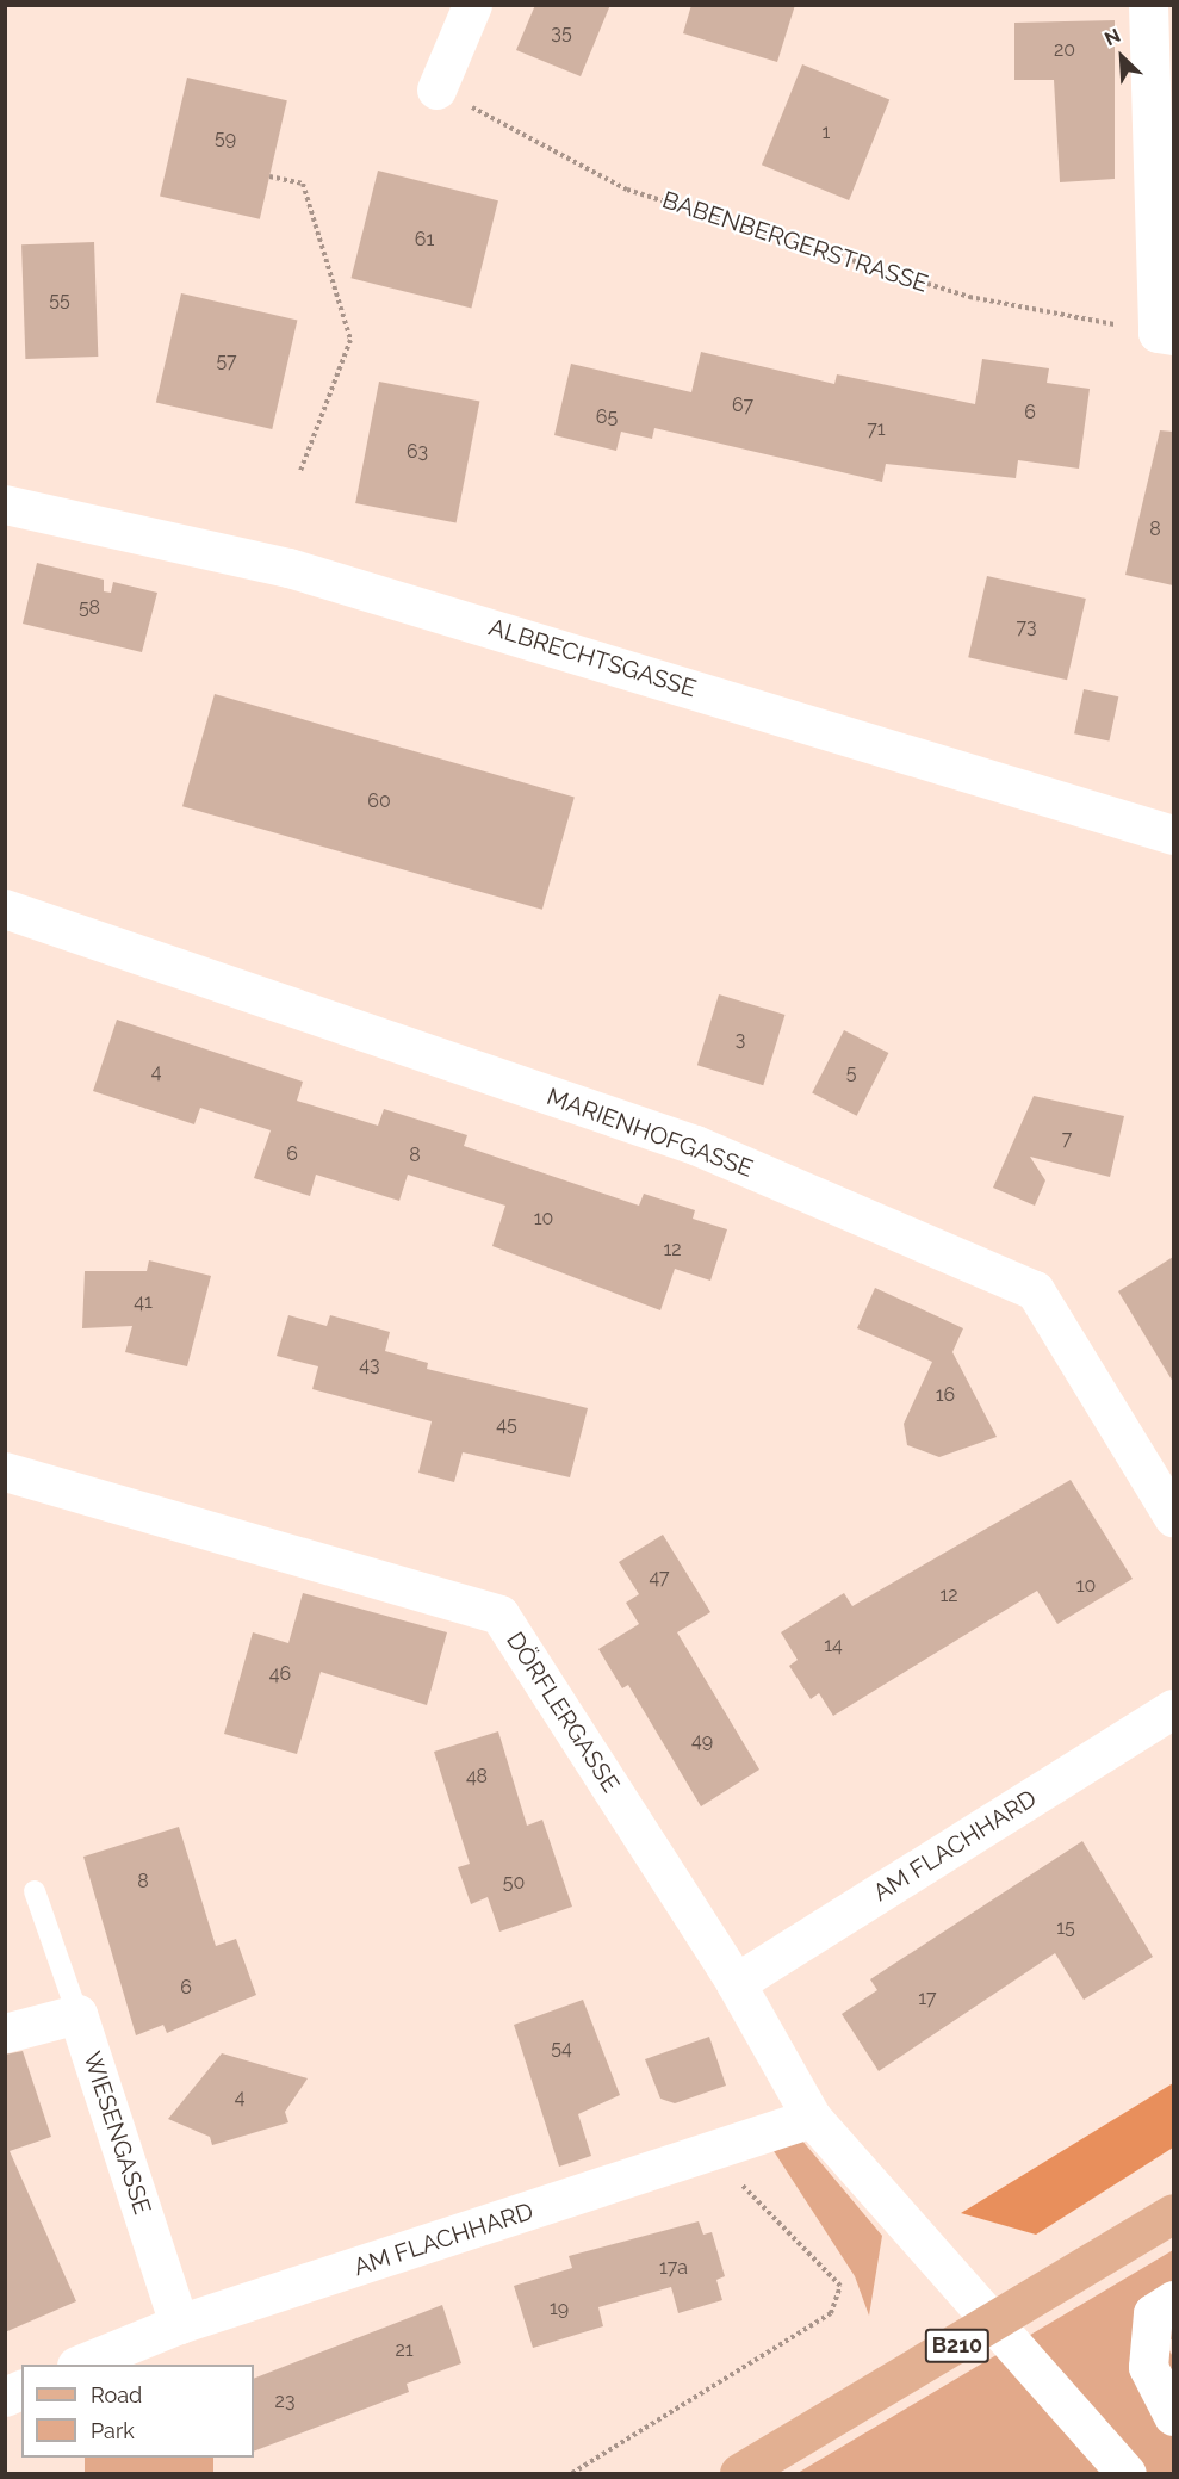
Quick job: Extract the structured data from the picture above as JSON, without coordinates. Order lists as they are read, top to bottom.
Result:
{
  "streets": {
    "main road": ["B210"],
    "street": [
      "ALBRECHTSGASSE",
      "MARIENHOFGASSE",
      "DÖRFLERGASSE",
      "AM FLACHHARD",
      "WIESENGASSE"
    ],
    "path": ["BABENBERGERSTRASSE"]
  },
  "crossings": [
    ["DÖRFLERGASSE", "AM FLACHHARD"],
    ["AM FLACHHARD", "WIESENGASSE"]
  ],
  "house_numbers": [
    "35",
    "20",
    "1",
    "59",
    "61",
    "55",
    "57",
    "67",
    "6",
    "65",
    "71",
    "63",
    "8",
    "58",
    "73",
    "60",
    "3",
    "4",
    "5",
    "7",
    "6",
    "8",
    "10",
    "12",
    "41",
    "43",
    "16",
    "45",
    "47",
    "10",
    "12",
    "14",
    "46",
    "49",
    "48",
    "8",
    "50",
    "15",
    "6",
    "17",
    "54",
    "4",
    "17a",
    "19",
    "21",
    "23"
  ],
  "legend": ["Road", "Park"],
  "north": "top left"
}
